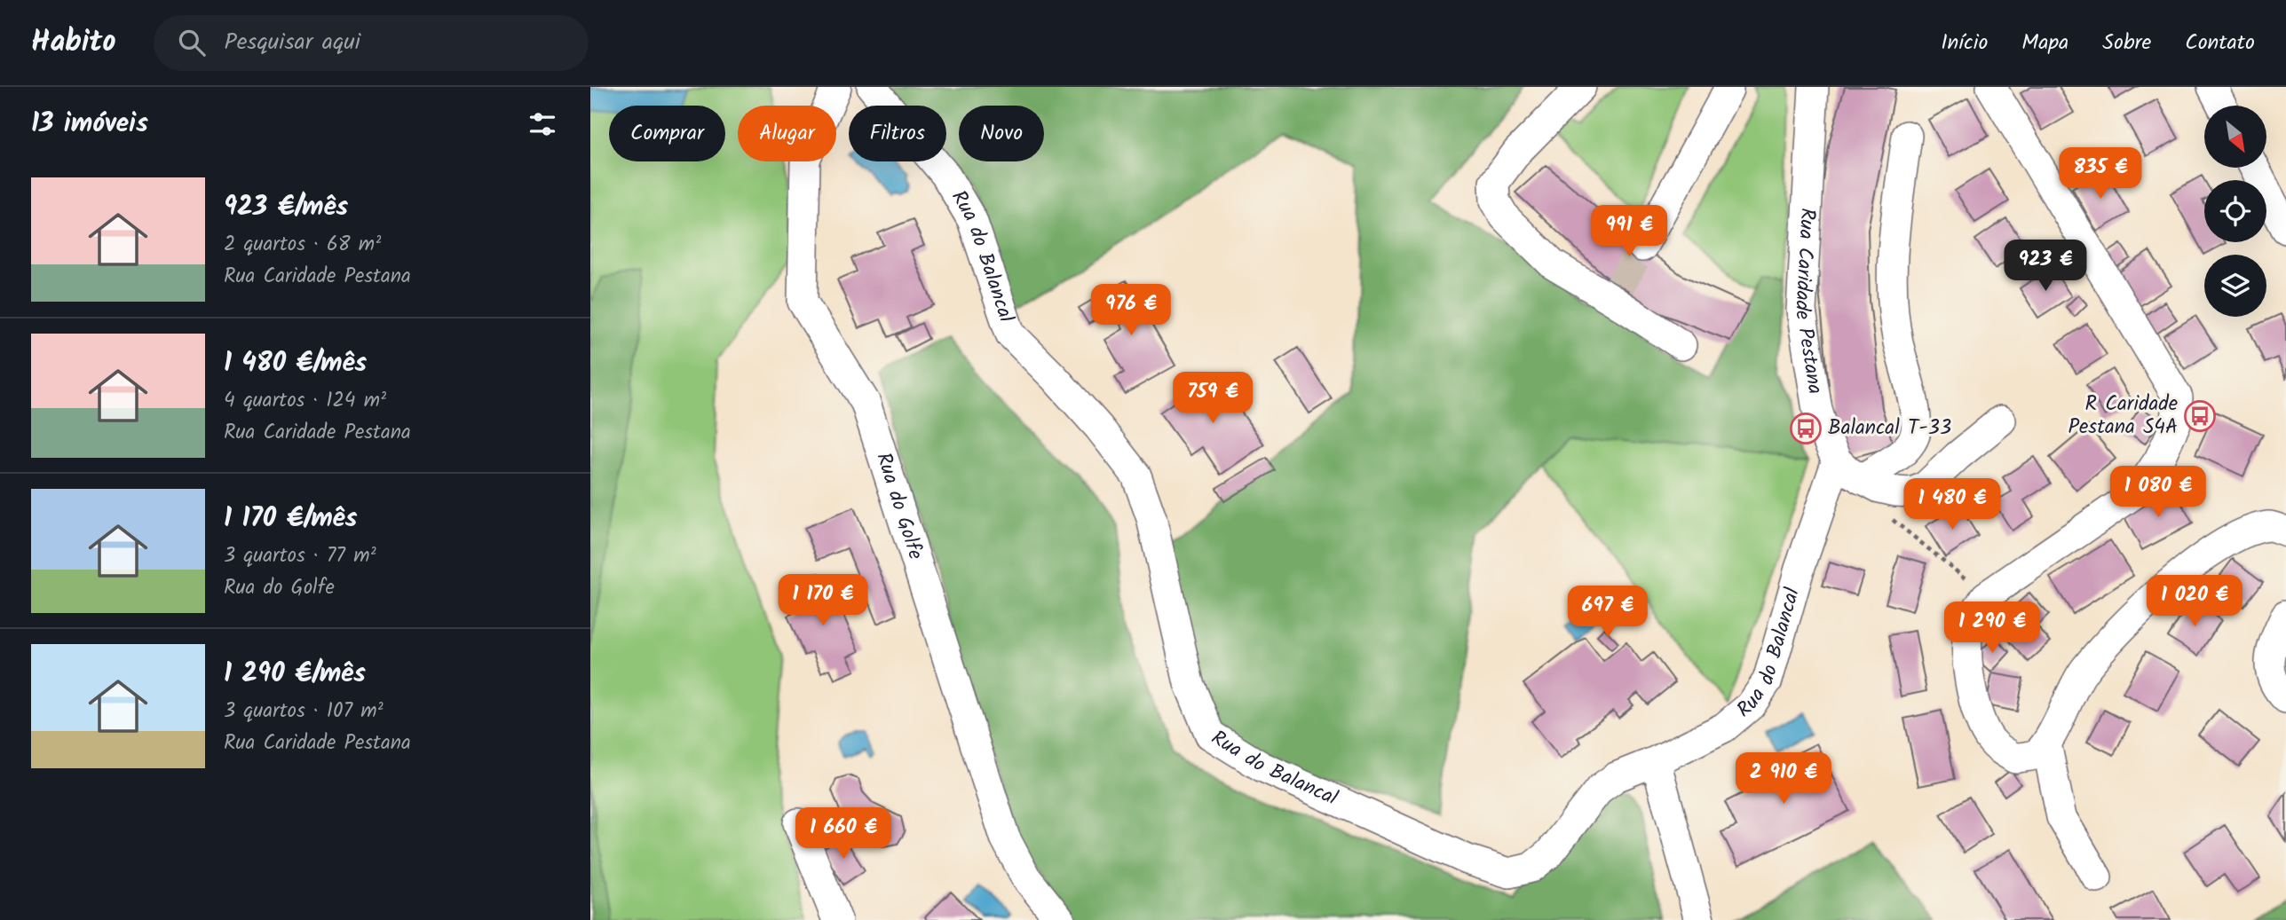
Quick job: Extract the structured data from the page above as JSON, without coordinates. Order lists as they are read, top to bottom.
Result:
{
  "streets": {
    "street": ["Rua do Balancal", "Rua Caridade Pestana", "Rua do Golfe"]
  },
  "crossings": [
    ["Rua do Balancal", "Rua Caridade Pestana"]
  ],
  "places": {
    "bus stop": ["R Caridade Pestana S4A", "Balancal T-33"]
  },
  "north": "bottom right",
  "page": {
    "header": "Habito",
    "search": "Pesquisar aqui",
    "nav": [
      "Início",
      "Mapa",
      "Sobre",
      "Contato"
    ],
    "heading": "13 imóveis",
    "chip": [
      "Comprar",
      "Alugar",
      "Filtros",
      "Novo"
    ],
    "price": [
      "835 €",
      "991 €",
      "923 €",
      "976 €",
      "759 €",
      "1 080 €",
      "1 480 €",
      "1 170 €",
      "1 020 €",
      "697 €",
      "1 290 €",
      "2 910 €",
      "1 660 €"
    ],
    "list": [
      {
        "name": "923 €/mês",
        "note": "2 quartos · 68 m² · Rua Caridade Pestana"
      },
      {
        "name": "1 480 €/mês",
        "note": "4 quartos · 124 m² · Rua Caridade Pestana"
      },
      {
        "name": "1 170 €/mês",
        "note": "3 quartos · 77 m² · Rua do Golfe"
      },
      {
        "name": "1 290 €/mês",
        "note": "3 quartos · 107 m² · Rua Caridade Pestana"
      }
    ]
  }
}
